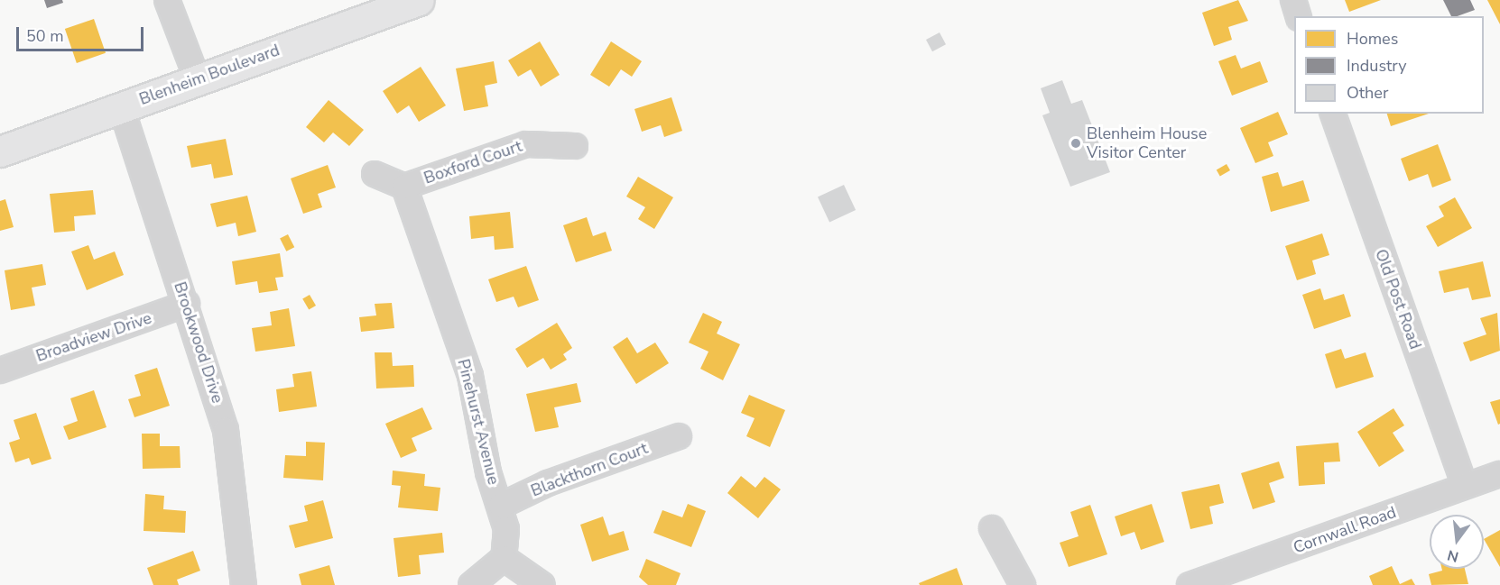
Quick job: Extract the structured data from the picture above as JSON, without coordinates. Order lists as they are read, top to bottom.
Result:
{
  "streets": {
    "main road": ["Blenheim Boulevard"],
    "street": [
      "Boxford Court",
      "Old Post Road",
      "Broadview Drive",
      "Brookwood Drive",
      "Pinehurst Avenue",
      "Blackthorn Court",
      "Cornwall Road"
    ]
  },
  "crossings": [
    ["Blenheim Boulevard", "Brookwood Drive"],
    ["Boxford Court", "Pinehurst Avenue"],
    ["Old Post Road", "Cornwall Road"],
    ["Broadview Drive", "Brookwood Drive"],
    ["Pinehurst Avenue", "Blackthorn Court"]
  ],
  "places": ["Blenheim House Visitor Center"],
  "legend": ["Homes", "Industry", "Other"],
  "scale_bar": "50 m",
  "north": "bottom"
}
